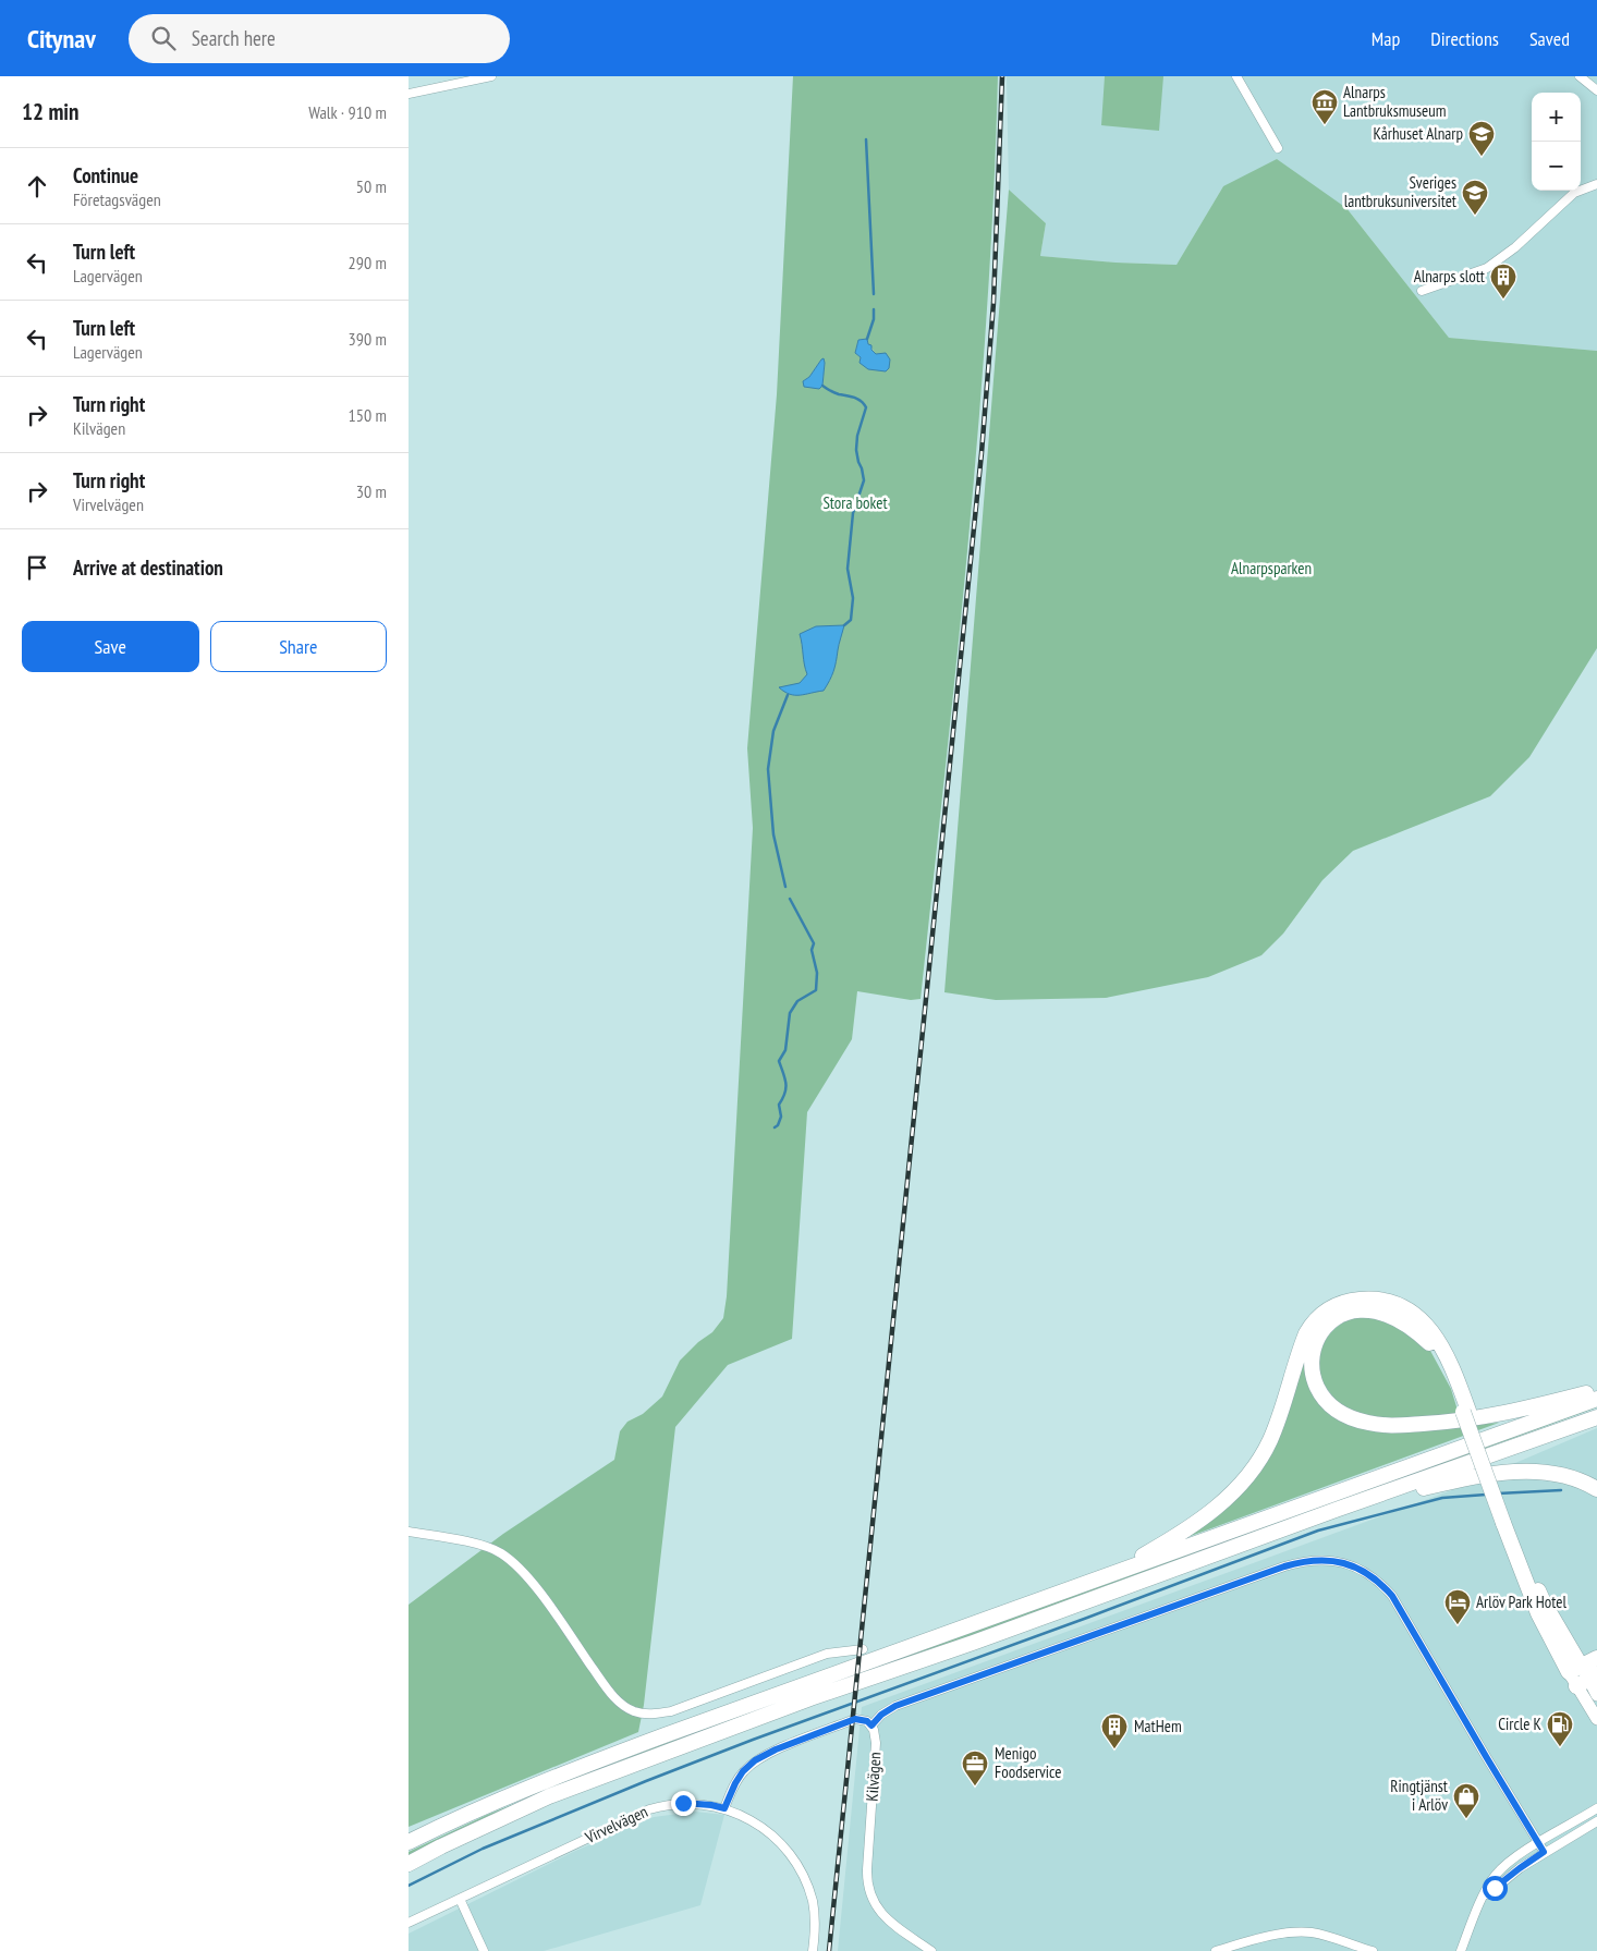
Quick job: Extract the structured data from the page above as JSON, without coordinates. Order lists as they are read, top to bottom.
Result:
{
  "streets": {
    "street": ["Kilvägen", "Virvelvägen"]
  },
  "parks": ["Stora boket", "Alnarpsparken"],
  "places": {
    "museum": ["Alnarps Lantbruksmuseum"],
    "school or university": ["Kårhuset Alnarp", "Sveriges lantbruksuniversitet"],
    "building": ["Alnarps slott", "MatHem"],
    "hotel": ["Arlöv Park Hotel"],
    "fuel station": ["Circle K"],
    "office": ["Menigo Foodservice"],
    "shop": ["Ringtjänst i Arlöv"]
  },
  "page": {
    "header": "Citynav",
    "search": "Search here",
    "nav": ["Map", "Directions", "Saved"],
    "heading": ["12 min", "Walk · 910 m"],
    "map_buttons": ["+", "−"],
    "list": [
      ["Continue", "Företagsvägen", "50 m"],
      ["Turn left", "Lagervägen", "290 m"],
      ["Turn left", "Lagervägen", "390 m"],
      ["Turn right", "Kilvägen", "150 m"],
      ["Turn right", "Virvelvägen", "30 m"],
      "Arrive at destination"
    ],
    "buttons": ["Save", "Share"]
  }
}
